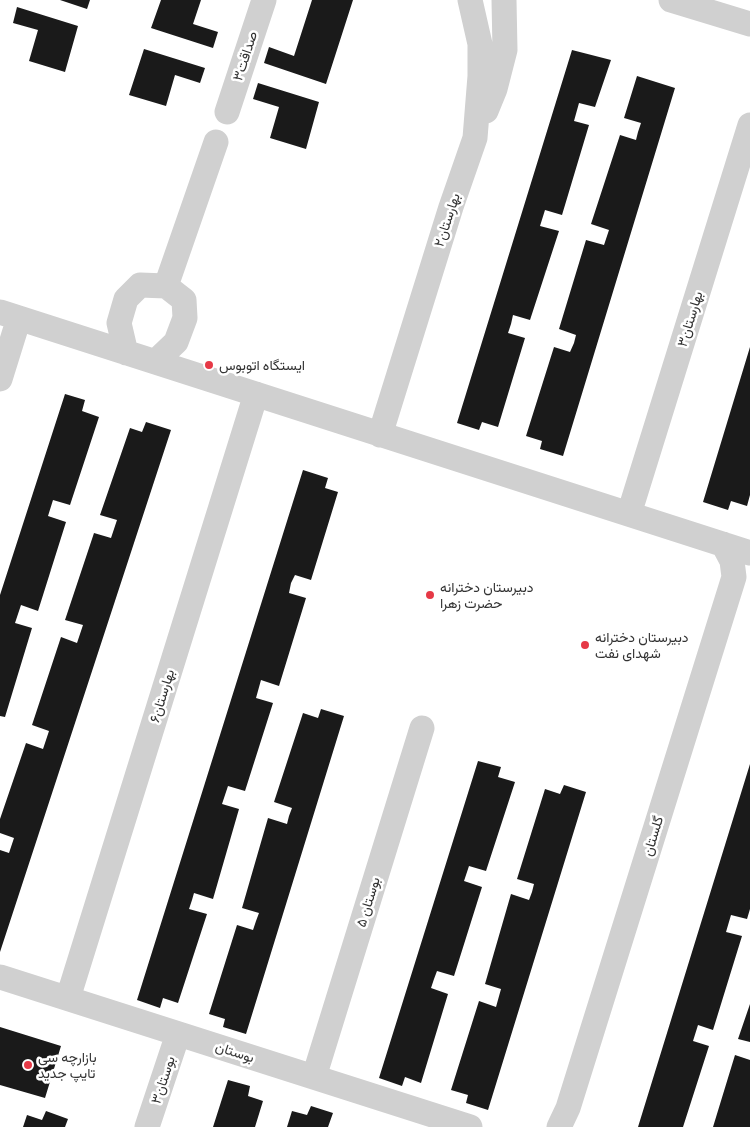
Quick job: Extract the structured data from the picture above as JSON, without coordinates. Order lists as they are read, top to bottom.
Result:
{
  "streets": {
    "street": [
      "صداقت۳",
      "بهارستان۲",
      "بهارستان۳",
      "بهارستان۶",
      "گلستان",
      "بوستان ۵",
      "بوستان",
      "بوستان۳"
    ]
  },
  "crossings": [
    ["بهارستان۶", "بوستان"],
    ["بوستان ۵", "بوستان"],
    ["بوستان", "بوستان۳"]
  ],
  "places": [
    "ایستگاه اتوبوس",
    "دبیرستان دخترانه حضرت زهرا",
    "دبیرستان دخترانه شهدای نفت",
    "بازارچه سی تایپ جدید"
  ]
}
